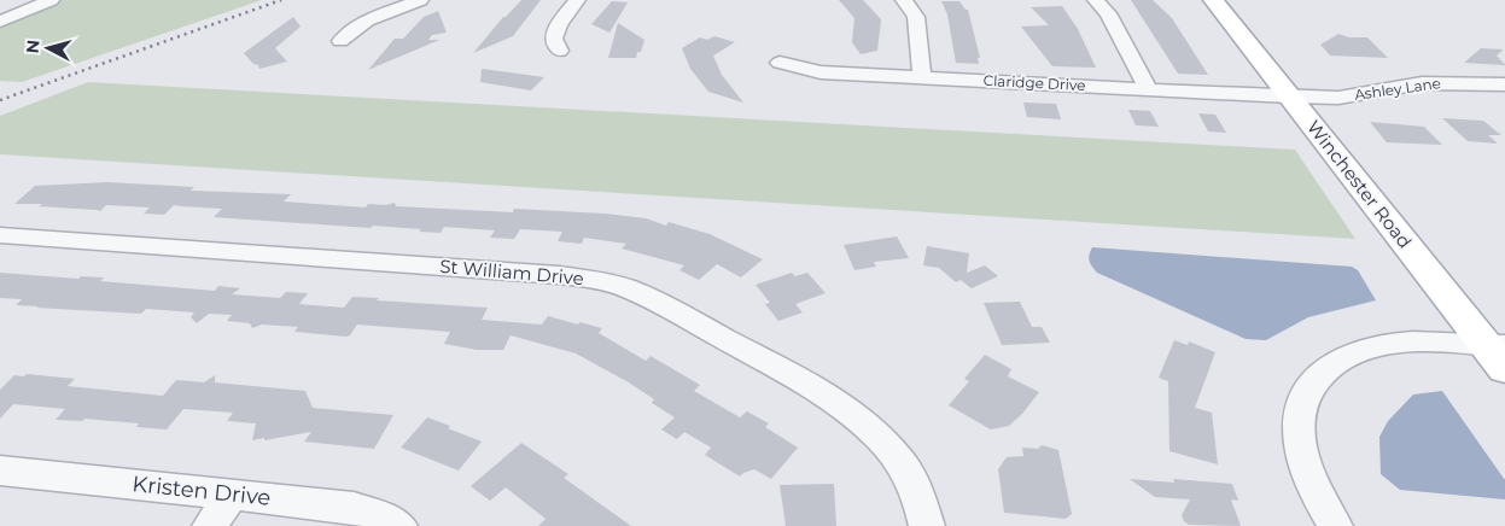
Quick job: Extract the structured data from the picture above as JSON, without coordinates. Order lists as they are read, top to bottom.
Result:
{
  "streets": {
    "main road": ["Winchester Road"],
    "street": [
      "Claridge Drive",
      "Ashley Lane",
      "St William Drive",
      "Kristen Drive"
    ]
  },
  "crossings": [
    ["Claridge Drive", "Ashley Lane"],
    ["Claridge Drive", "Winchester Road"],
    ["Ashley Lane", "Winchester Road"]
  ],
  "north": "left"
}
